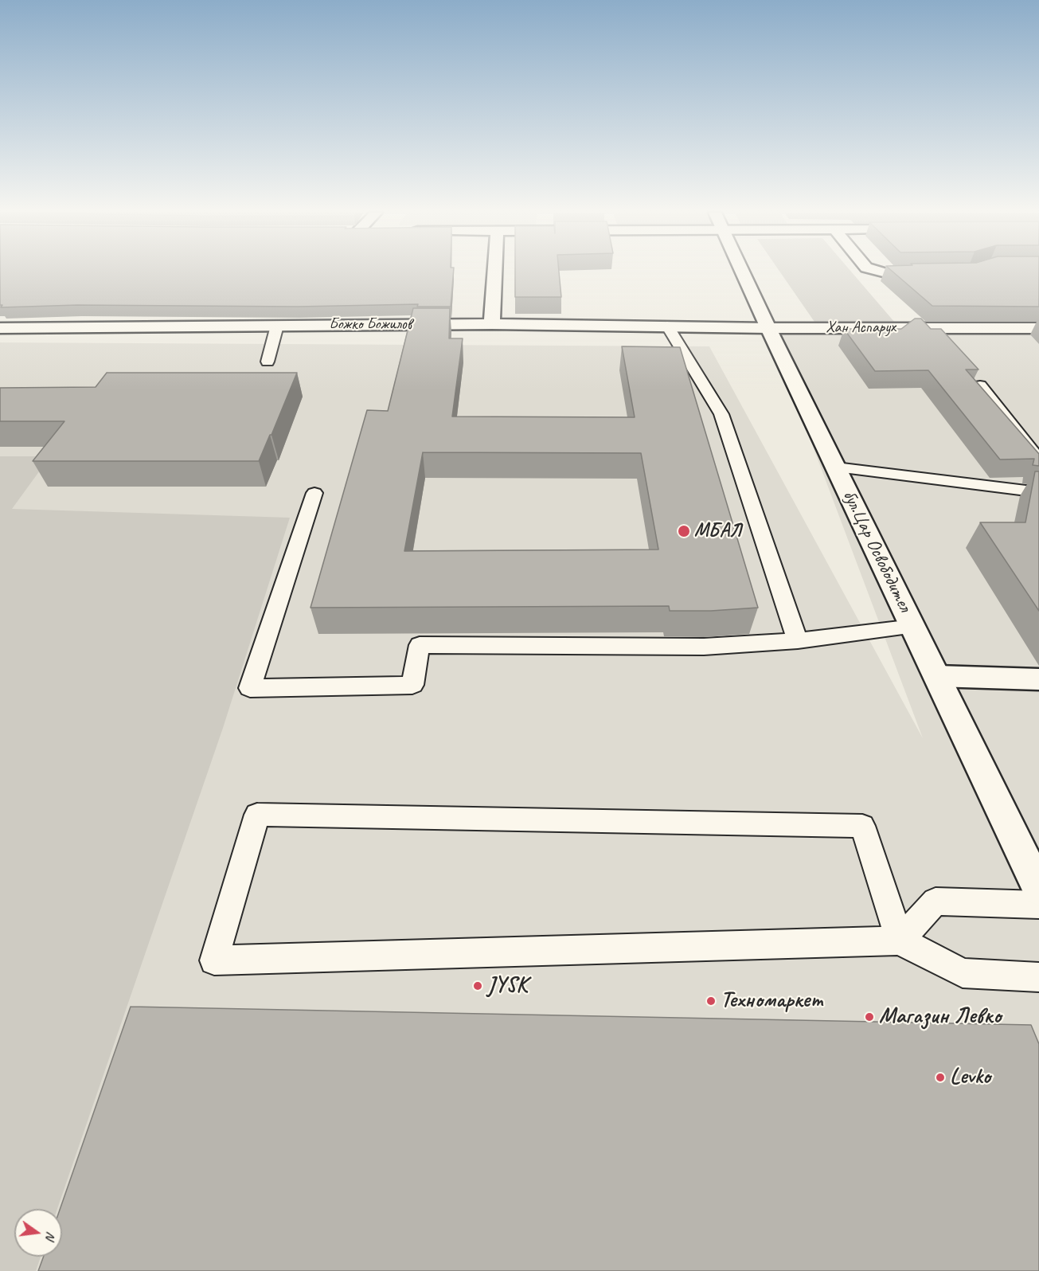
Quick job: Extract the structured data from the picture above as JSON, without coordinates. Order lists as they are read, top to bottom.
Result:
{
  "streets": {
    "street": ["Божко Божилов", "Хан Аспарух", "бул.Цар Освободител"]
  },
  "crossings": [
    ["Божко Божилов", "Хан Аспарух"],
    ["Божко Божилов", "бул.Цар Освободител"],
    ["Хан Аспарух", "бул.Цар Освободител"]
  ],
  "places": [
    "МБАЛ",
    "JYSK",
    "Техномаркет",
    "Магазин Левко",
    "Levko"
  ],
  "north": "right"
}
